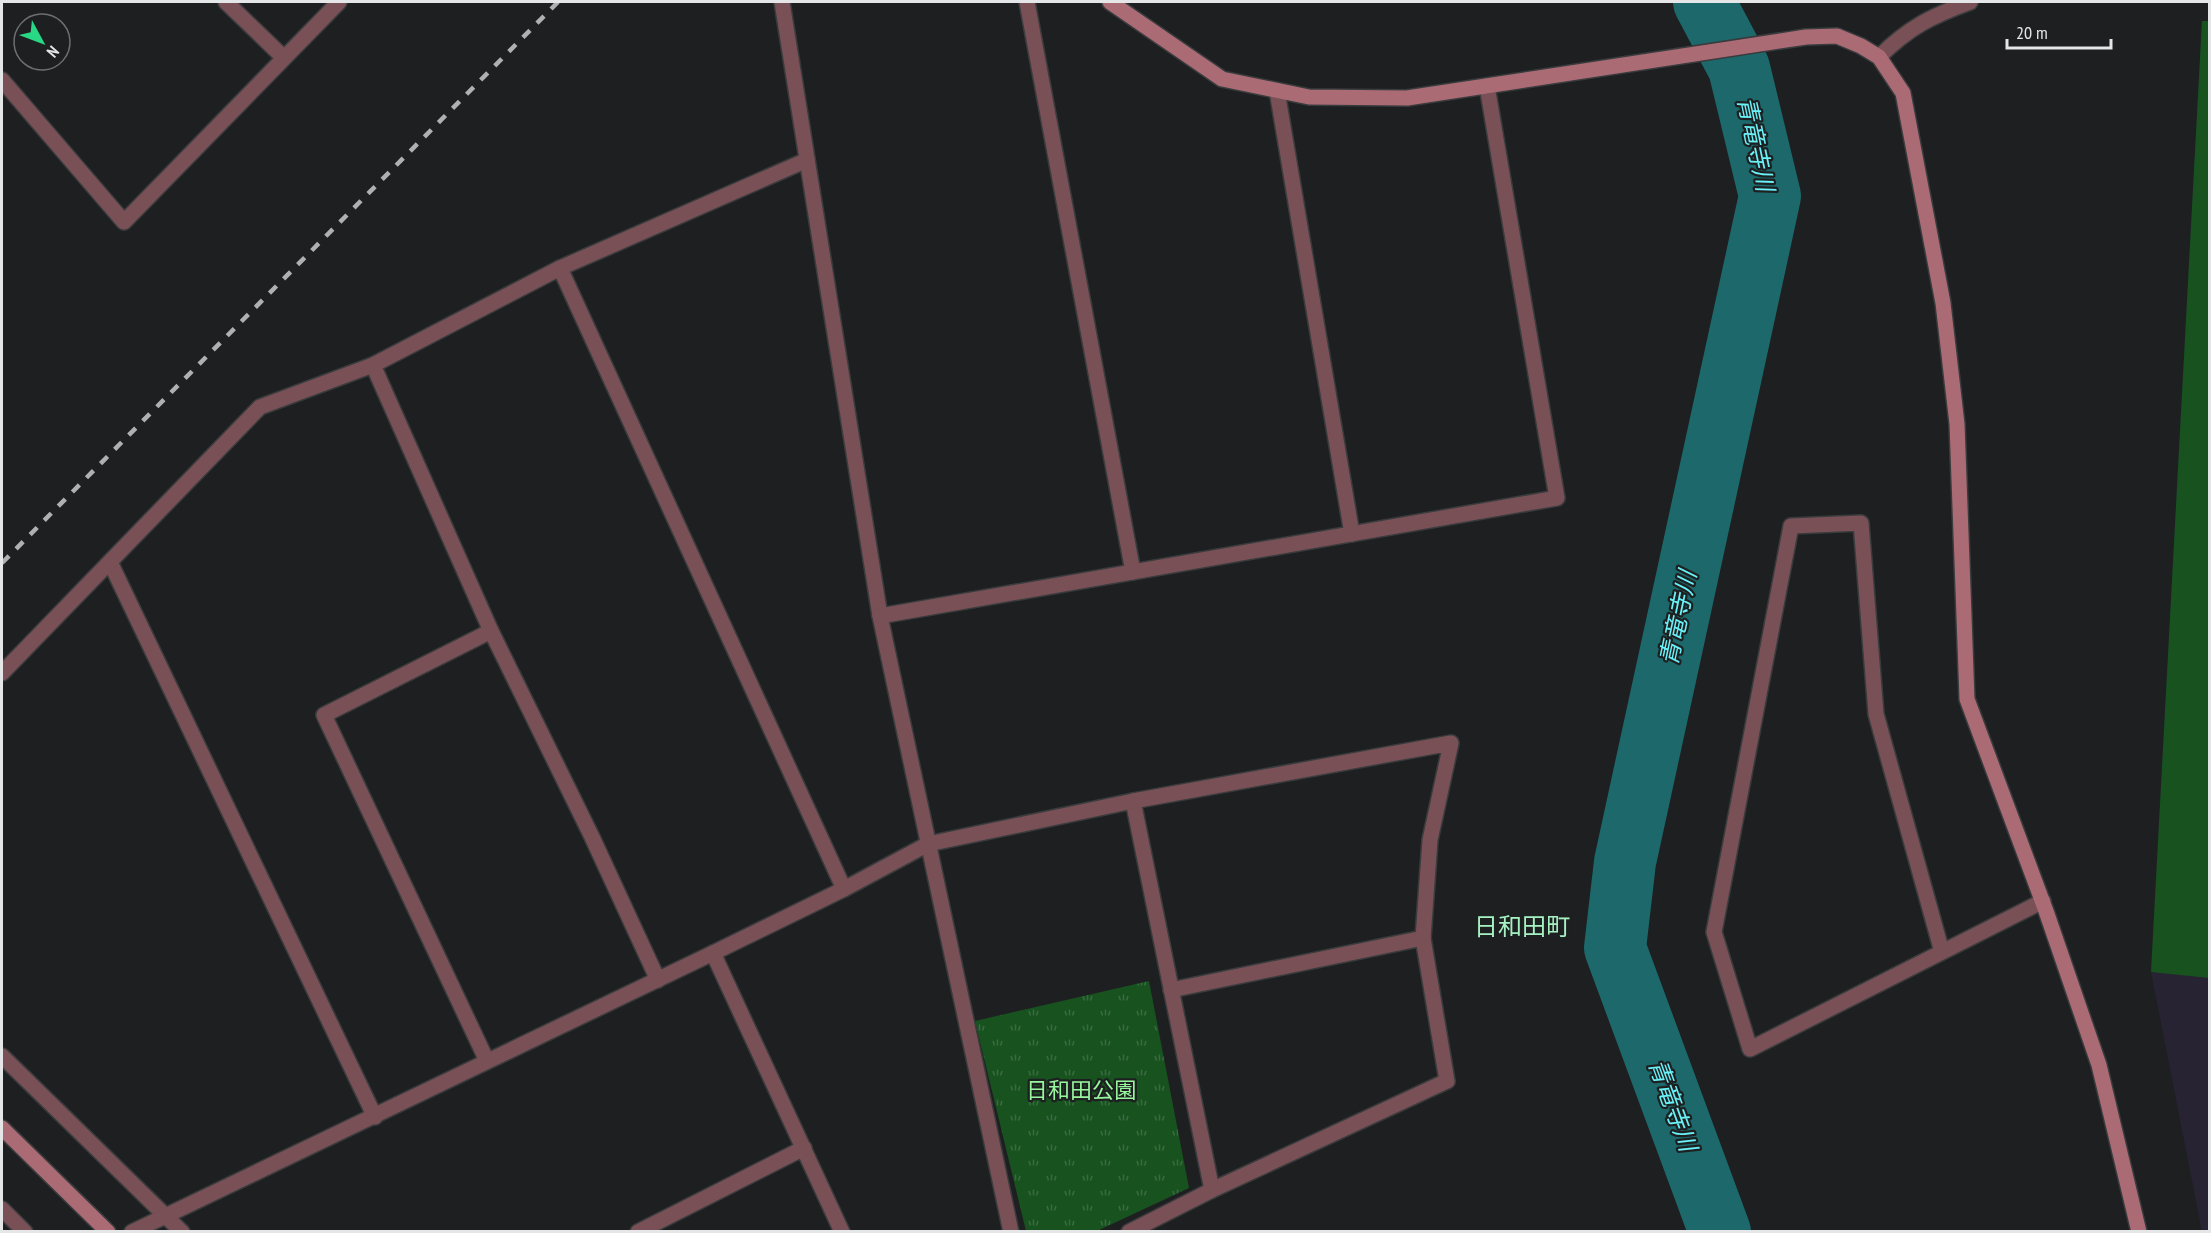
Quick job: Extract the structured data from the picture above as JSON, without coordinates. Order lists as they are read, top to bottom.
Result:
{
  "districts": ["日和田町"],
  "water": ["青竜寺川"],
  "parks": ["日和田公園"],
  "scale_bar": "20 m",
  "north": "bottom right"
}
